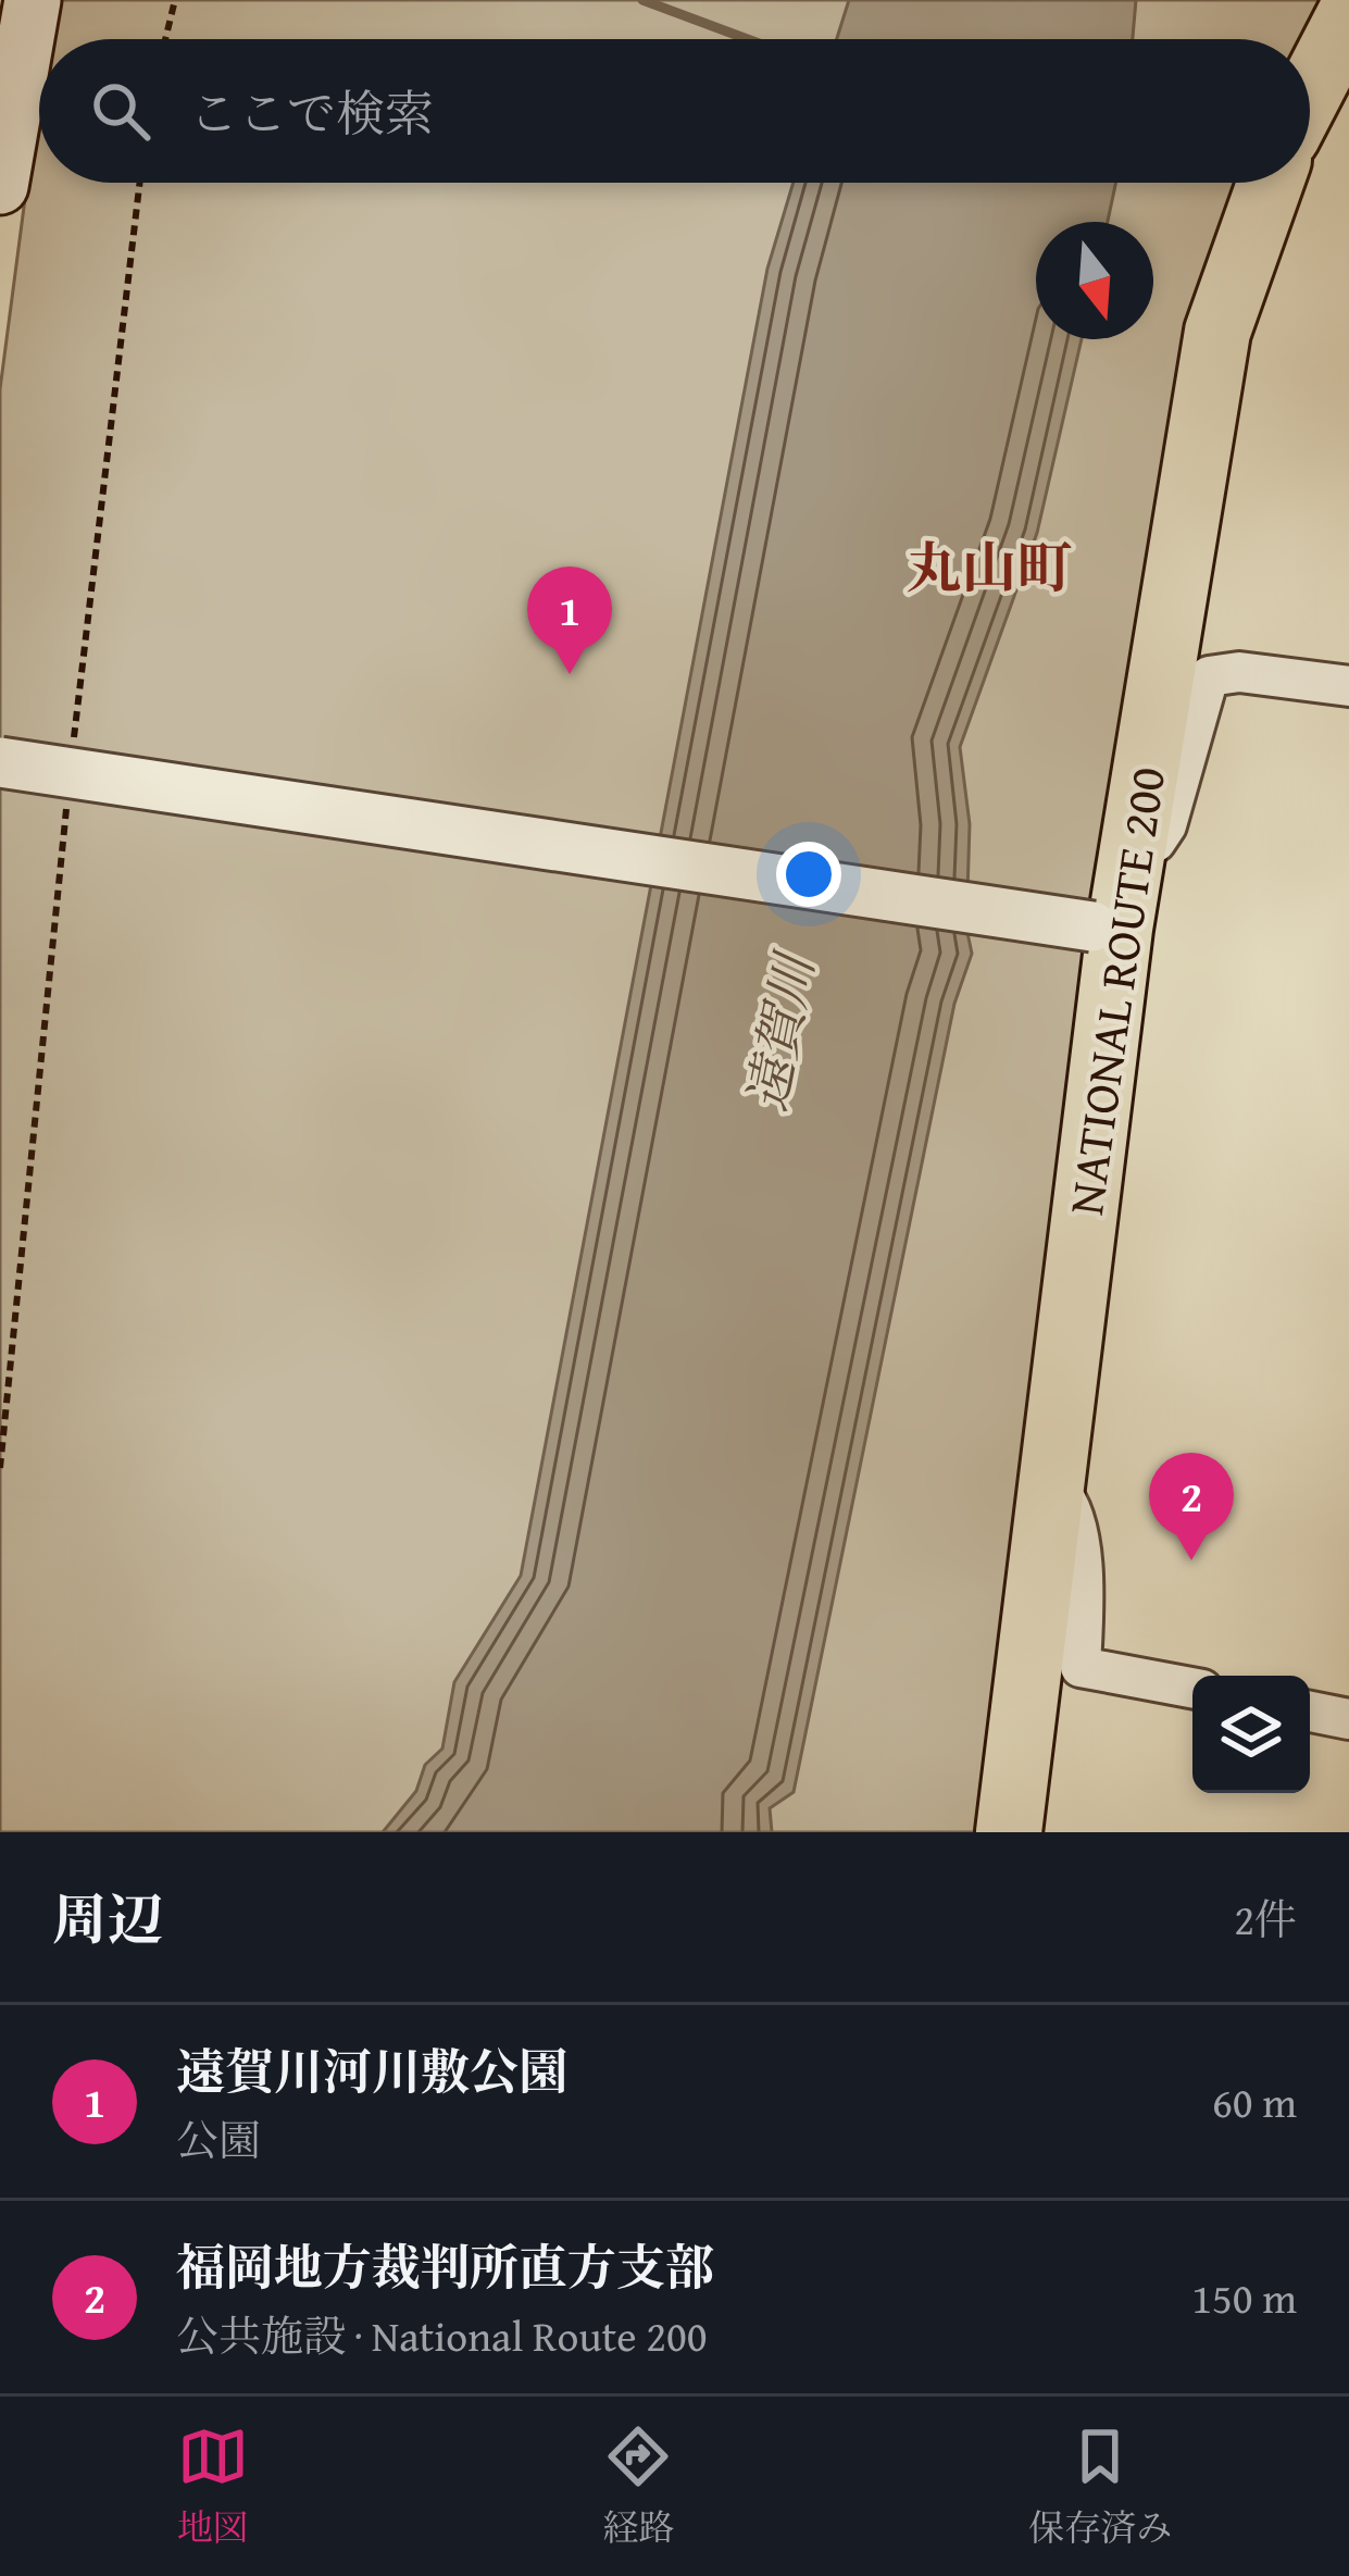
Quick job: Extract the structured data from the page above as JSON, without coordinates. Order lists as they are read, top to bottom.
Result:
{
  "streets": {
    "highway": ["NATIONAL ROUTE 200"]
  },
  "districts": ["丸山町"],
  "water": ["遠賀川"],
  "north": "bottom",
  "page": {
    "search": "ここで検索",
    "pins": ["1", "2"],
    "heading": ["周辺", "2件"],
    "list": [
      {
        "mark": "1",
        "name": "遠賀川河川敷公園",
        "note": "公園",
        "value": "60 m"
      },
      {
        "mark": "2",
        "name": "福岡地方裁判所直方支部",
        "note": "公共施設 · National Route 200",
        "value": "150 m"
      }
    ],
    "nav": ["地図", "経路", "保存済み"]
  }
}
